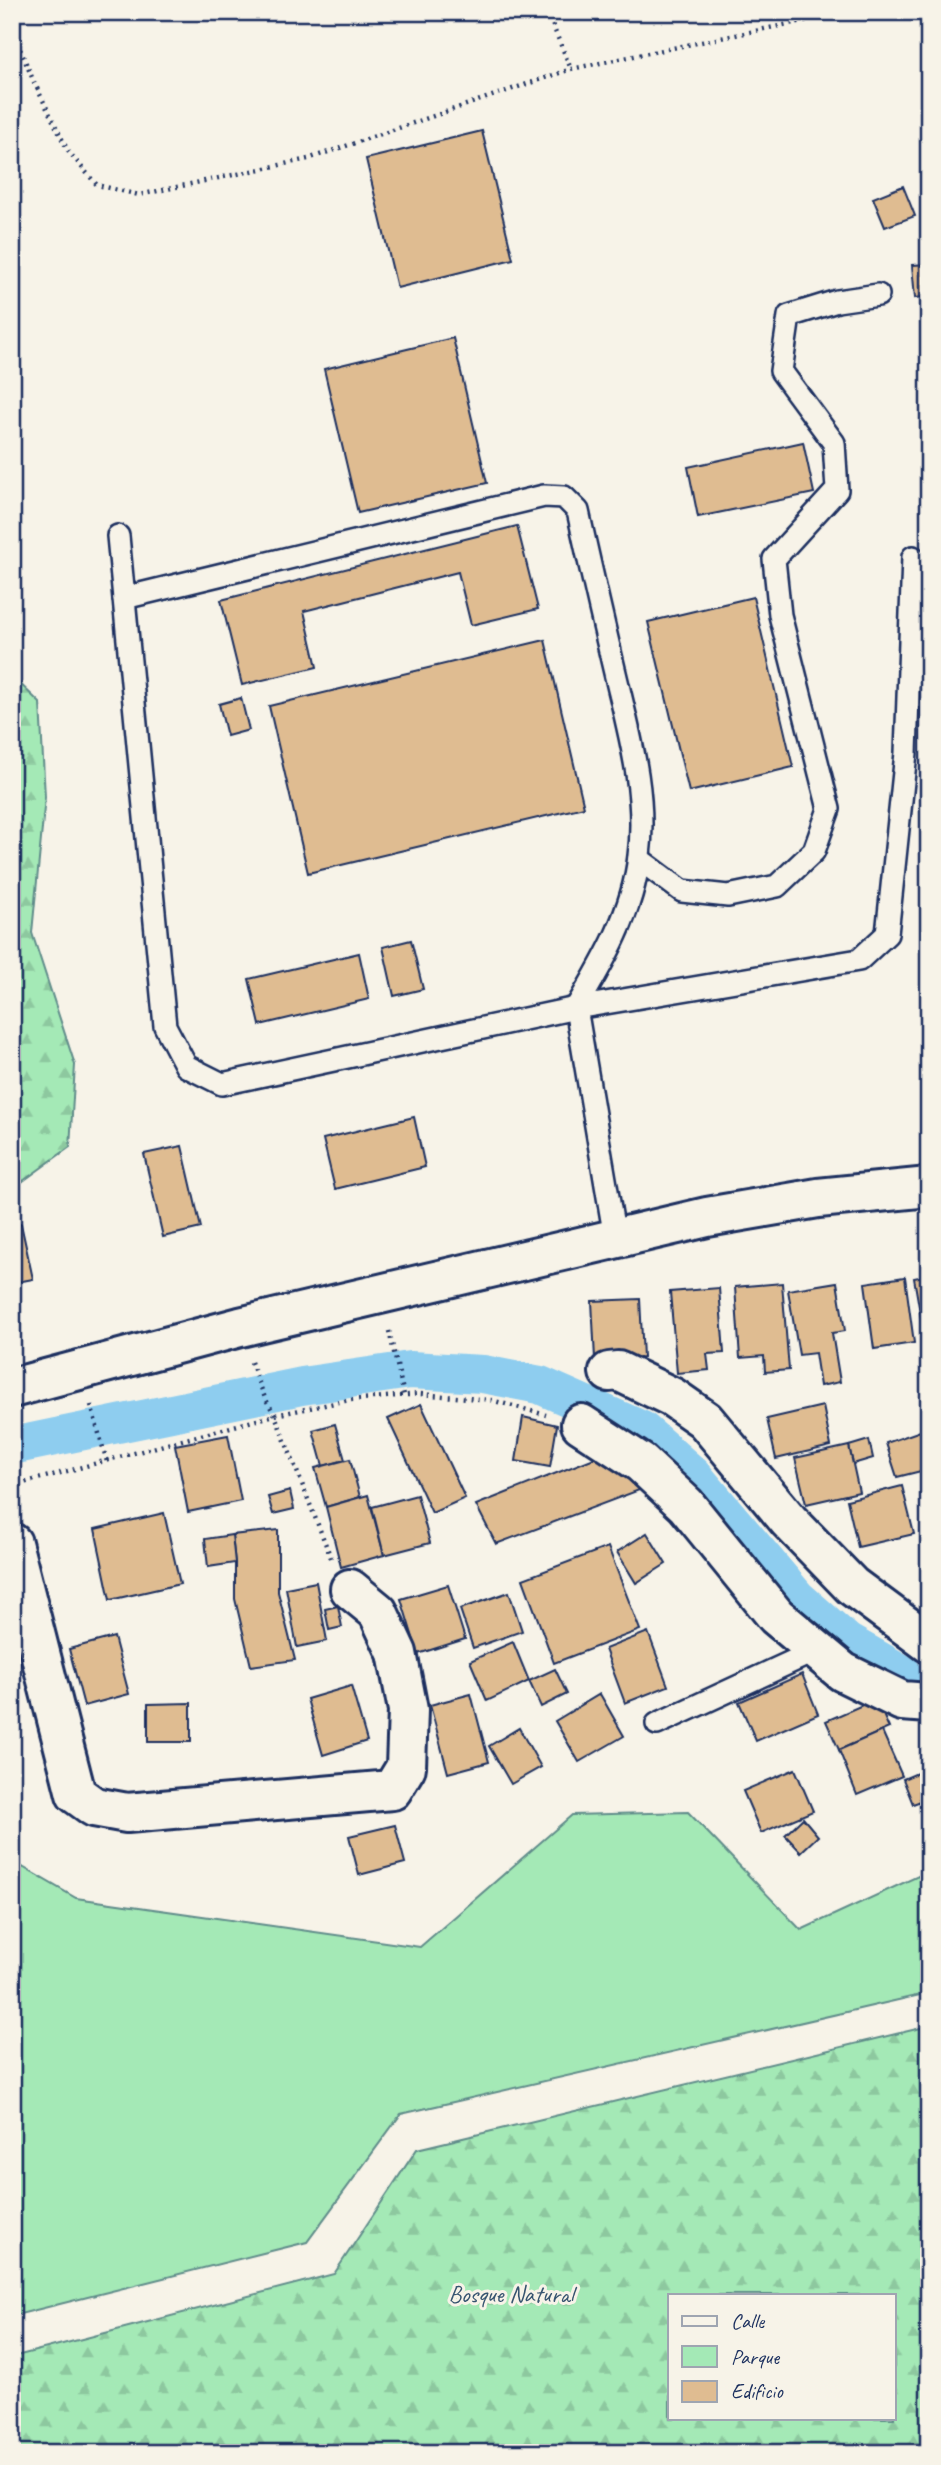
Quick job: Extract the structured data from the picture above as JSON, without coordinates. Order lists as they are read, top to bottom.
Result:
{
  "parks": ["Bosque Natural"],
  "legend": ["Calle", "Parque", "Edificio"]
}
